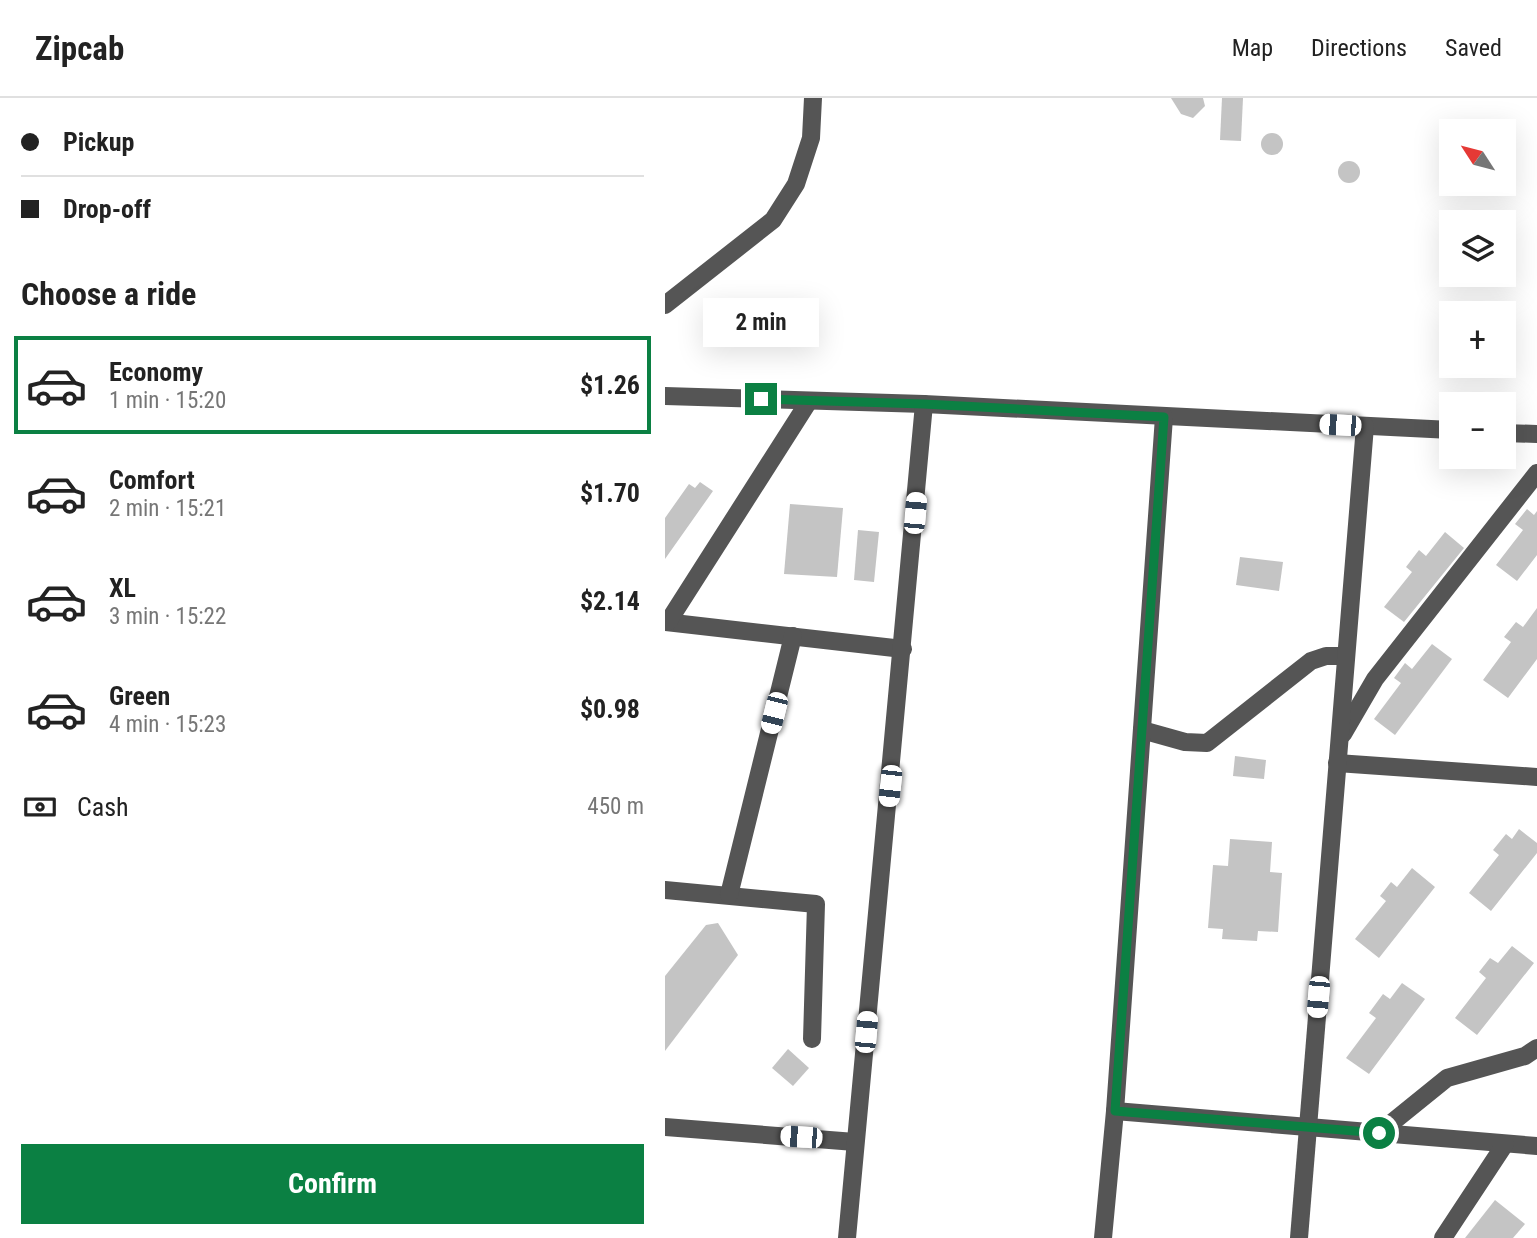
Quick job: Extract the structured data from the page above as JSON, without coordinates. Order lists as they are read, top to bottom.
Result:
{
  "north": "top left",
  "page": {
    "header": "Zipcab",
    "nav": ["Map", "Directions", "Saved"],
    "banner": ["Pickup", "Drop-off"],
    "map_buttons": ["+", "−"],
    "heading": "Choose a ride",
    "bubble": "2 min",
    "list": [
      {
        "name": "Economy",
        "note": "1 min · 15:20",
        "value": "$1.26"
      },
      {
        "name": "Comfort",
        "note": "2 min · 15:21",
        "value": "$1.70"
      },
      {
        "name": "XL",
        "note": "3 min · 15:22",
        "value": "$2.14"
      },
      {
        "name": "Green",
        "note": "4 min · 15:23",
        "value": "$0.98"
      }
    ],
    "pay": ["Cash", "450 m"],
    "buttons": "Confirm"
  }
}
